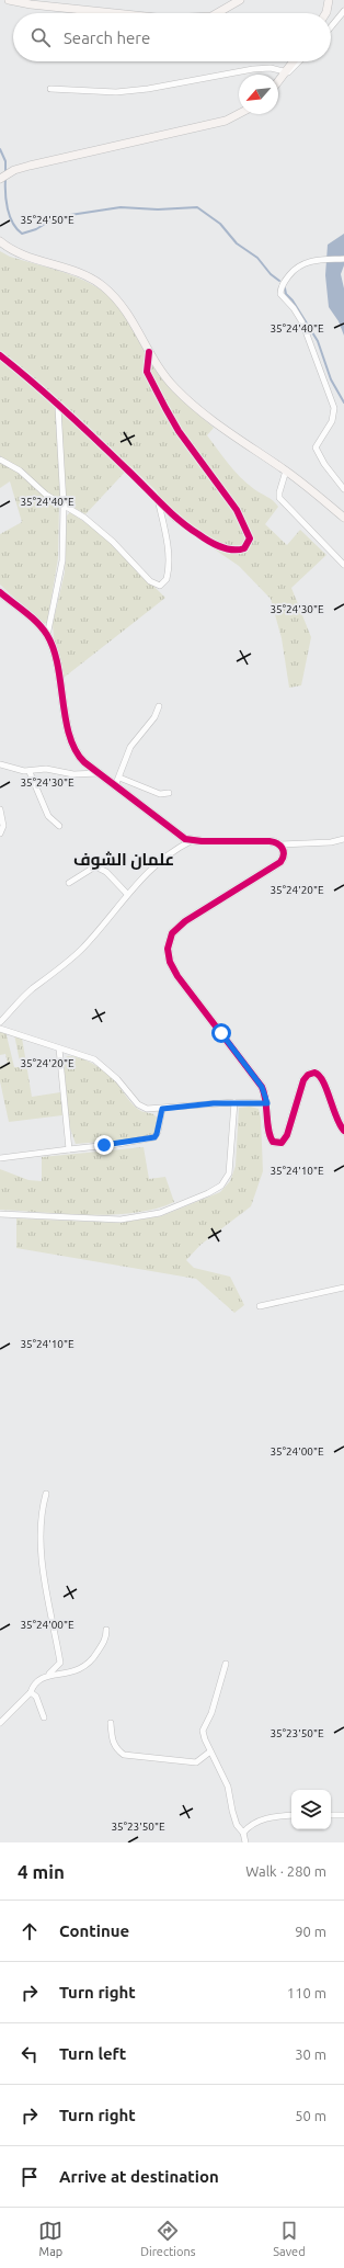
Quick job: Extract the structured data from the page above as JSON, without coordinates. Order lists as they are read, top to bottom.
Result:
{
  "districts": ["علمان الشوف"],
  "north": "bottom left",
  "page": {
    "search": "Search here",
    "heading": ["4 min", "Walk · 280 m"],
    "list": [
      ["Continue", "90 m"],
      ["Turn right", "110 m"],
      ["Turn left", "30 m"],
      ["Turn right", "50 m"],
      "Arrive at destination"
    ],
    "nav": ["Map", "Directions", "Saved"]
  },
  "coordinates": [
    "35°24'50\"E",
    "35°24'40\"E",
    "35°24'30\"E",
    "35°24'20\"E",
    "35°24'10\"E",
    "35°24'00\"E",
    "35°23'50\"E"
  ]
}
